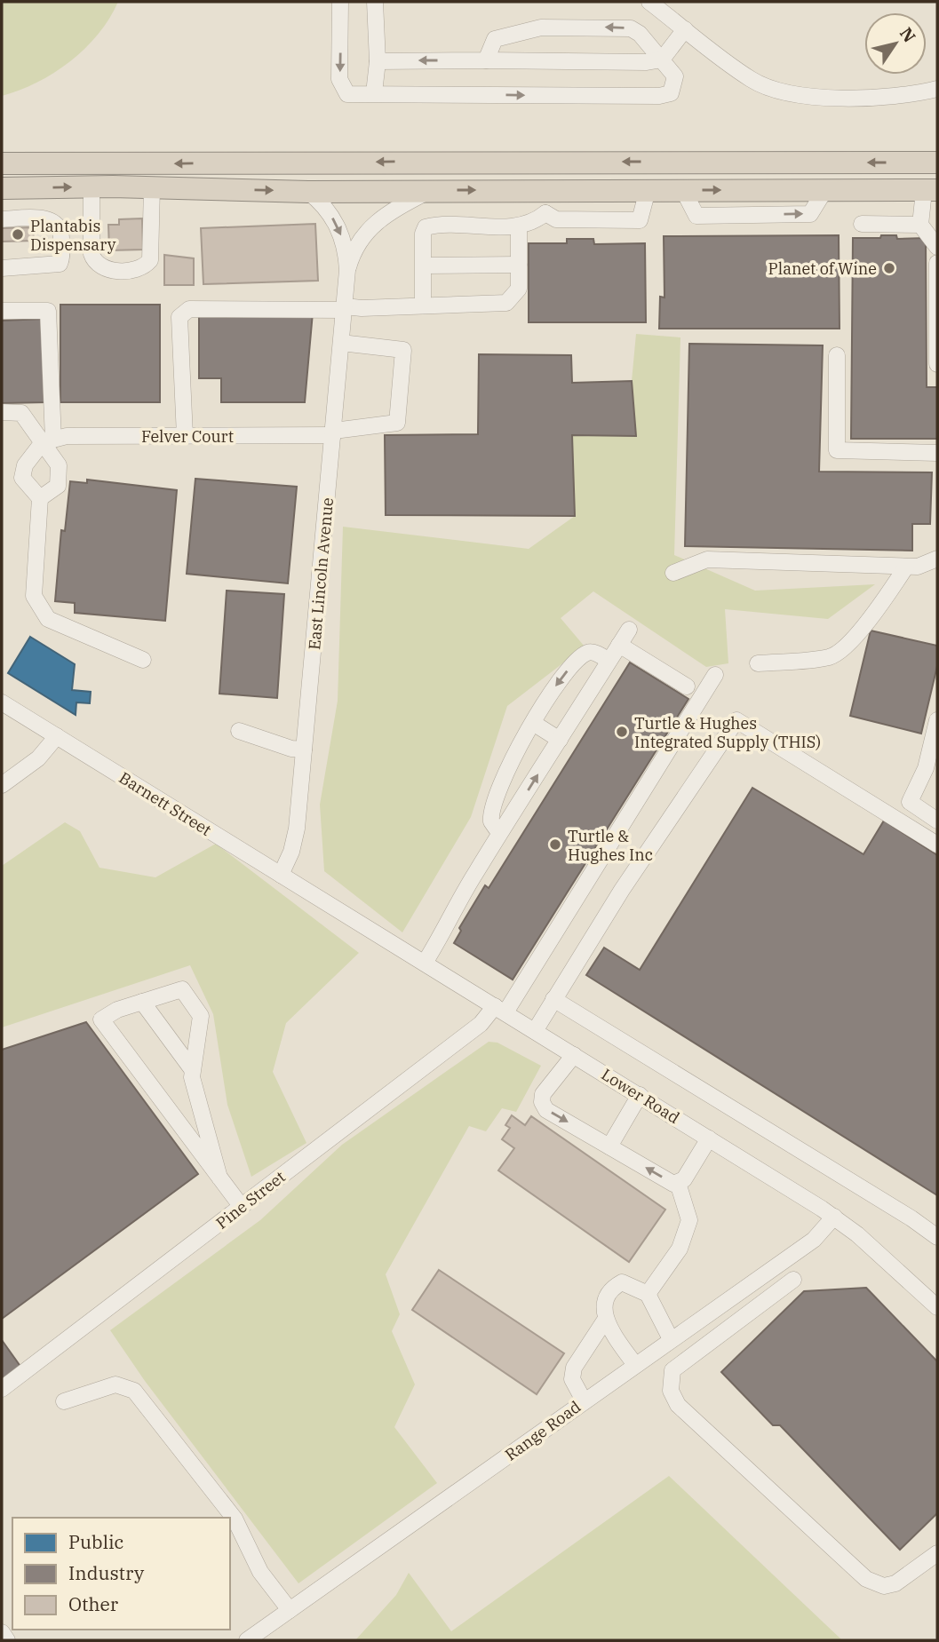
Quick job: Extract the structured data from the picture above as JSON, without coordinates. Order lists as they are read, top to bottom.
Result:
{
  "streets": {
    "street": [
      "Felver Court",
      "East Lincoln Avenue",
      "Barnett Street",
      "Lower Road",
      "Pine Street",
      "Range Road"
    ]
  },
  "crossings": [
    ["Felver Court", "East Lincoln Avenue"],
    ["East Lincoln Avenue", "Barnett Street"],
    ["Barnett Street", "Lower Road"],
    ["Lower Road", "Pine Street"],
    ["Lower Road", "Range Road"]
  ],
  "places": [
    "Plantabis Dispensary",
    "Planet of Wine",
    "Turtle & Hughes Integrated Supply (THIS)",
    "Turtle & Hughes Inc"
  ],
  "legend": ["Public", "Industry", "Other"],
  "north": "top right"
}
